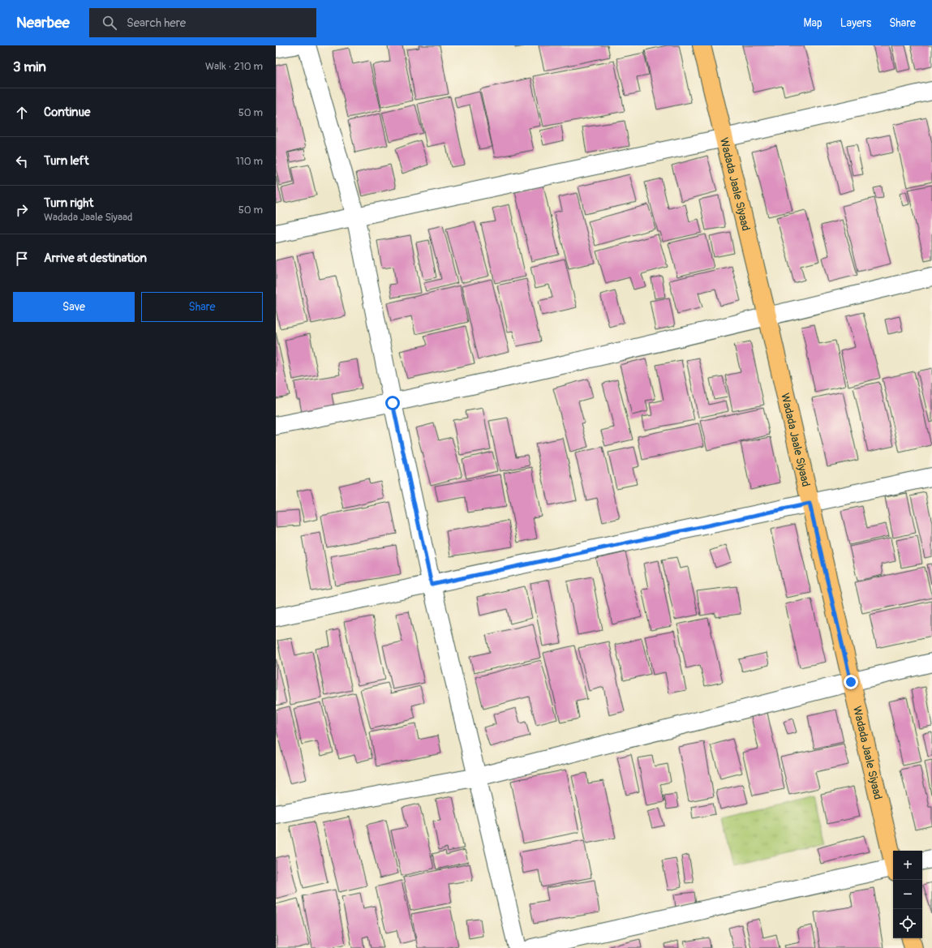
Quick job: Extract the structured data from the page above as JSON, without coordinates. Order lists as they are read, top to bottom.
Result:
{
  "streets": {
    "main road": ["Wadada Jaale Siyaad"]
  },
  "page": {
    "header": "Nearbee",
    "search": "Search here",
    "nav": ["Map", "Layers", "Share"],
    "heading": ["3 min", "Walk · 210 m"],
    "list": [
      ["Continue", "50 m"],
      ["Turn left", "110 m"],
      ["Turn right", "Wadada Jaale Siyaad", "50 m"],
      "Arrive at destination"
    ],
    "buttons": ["Save", "Share"],
    "map_buttons": ["+", "−"]
  }
}
